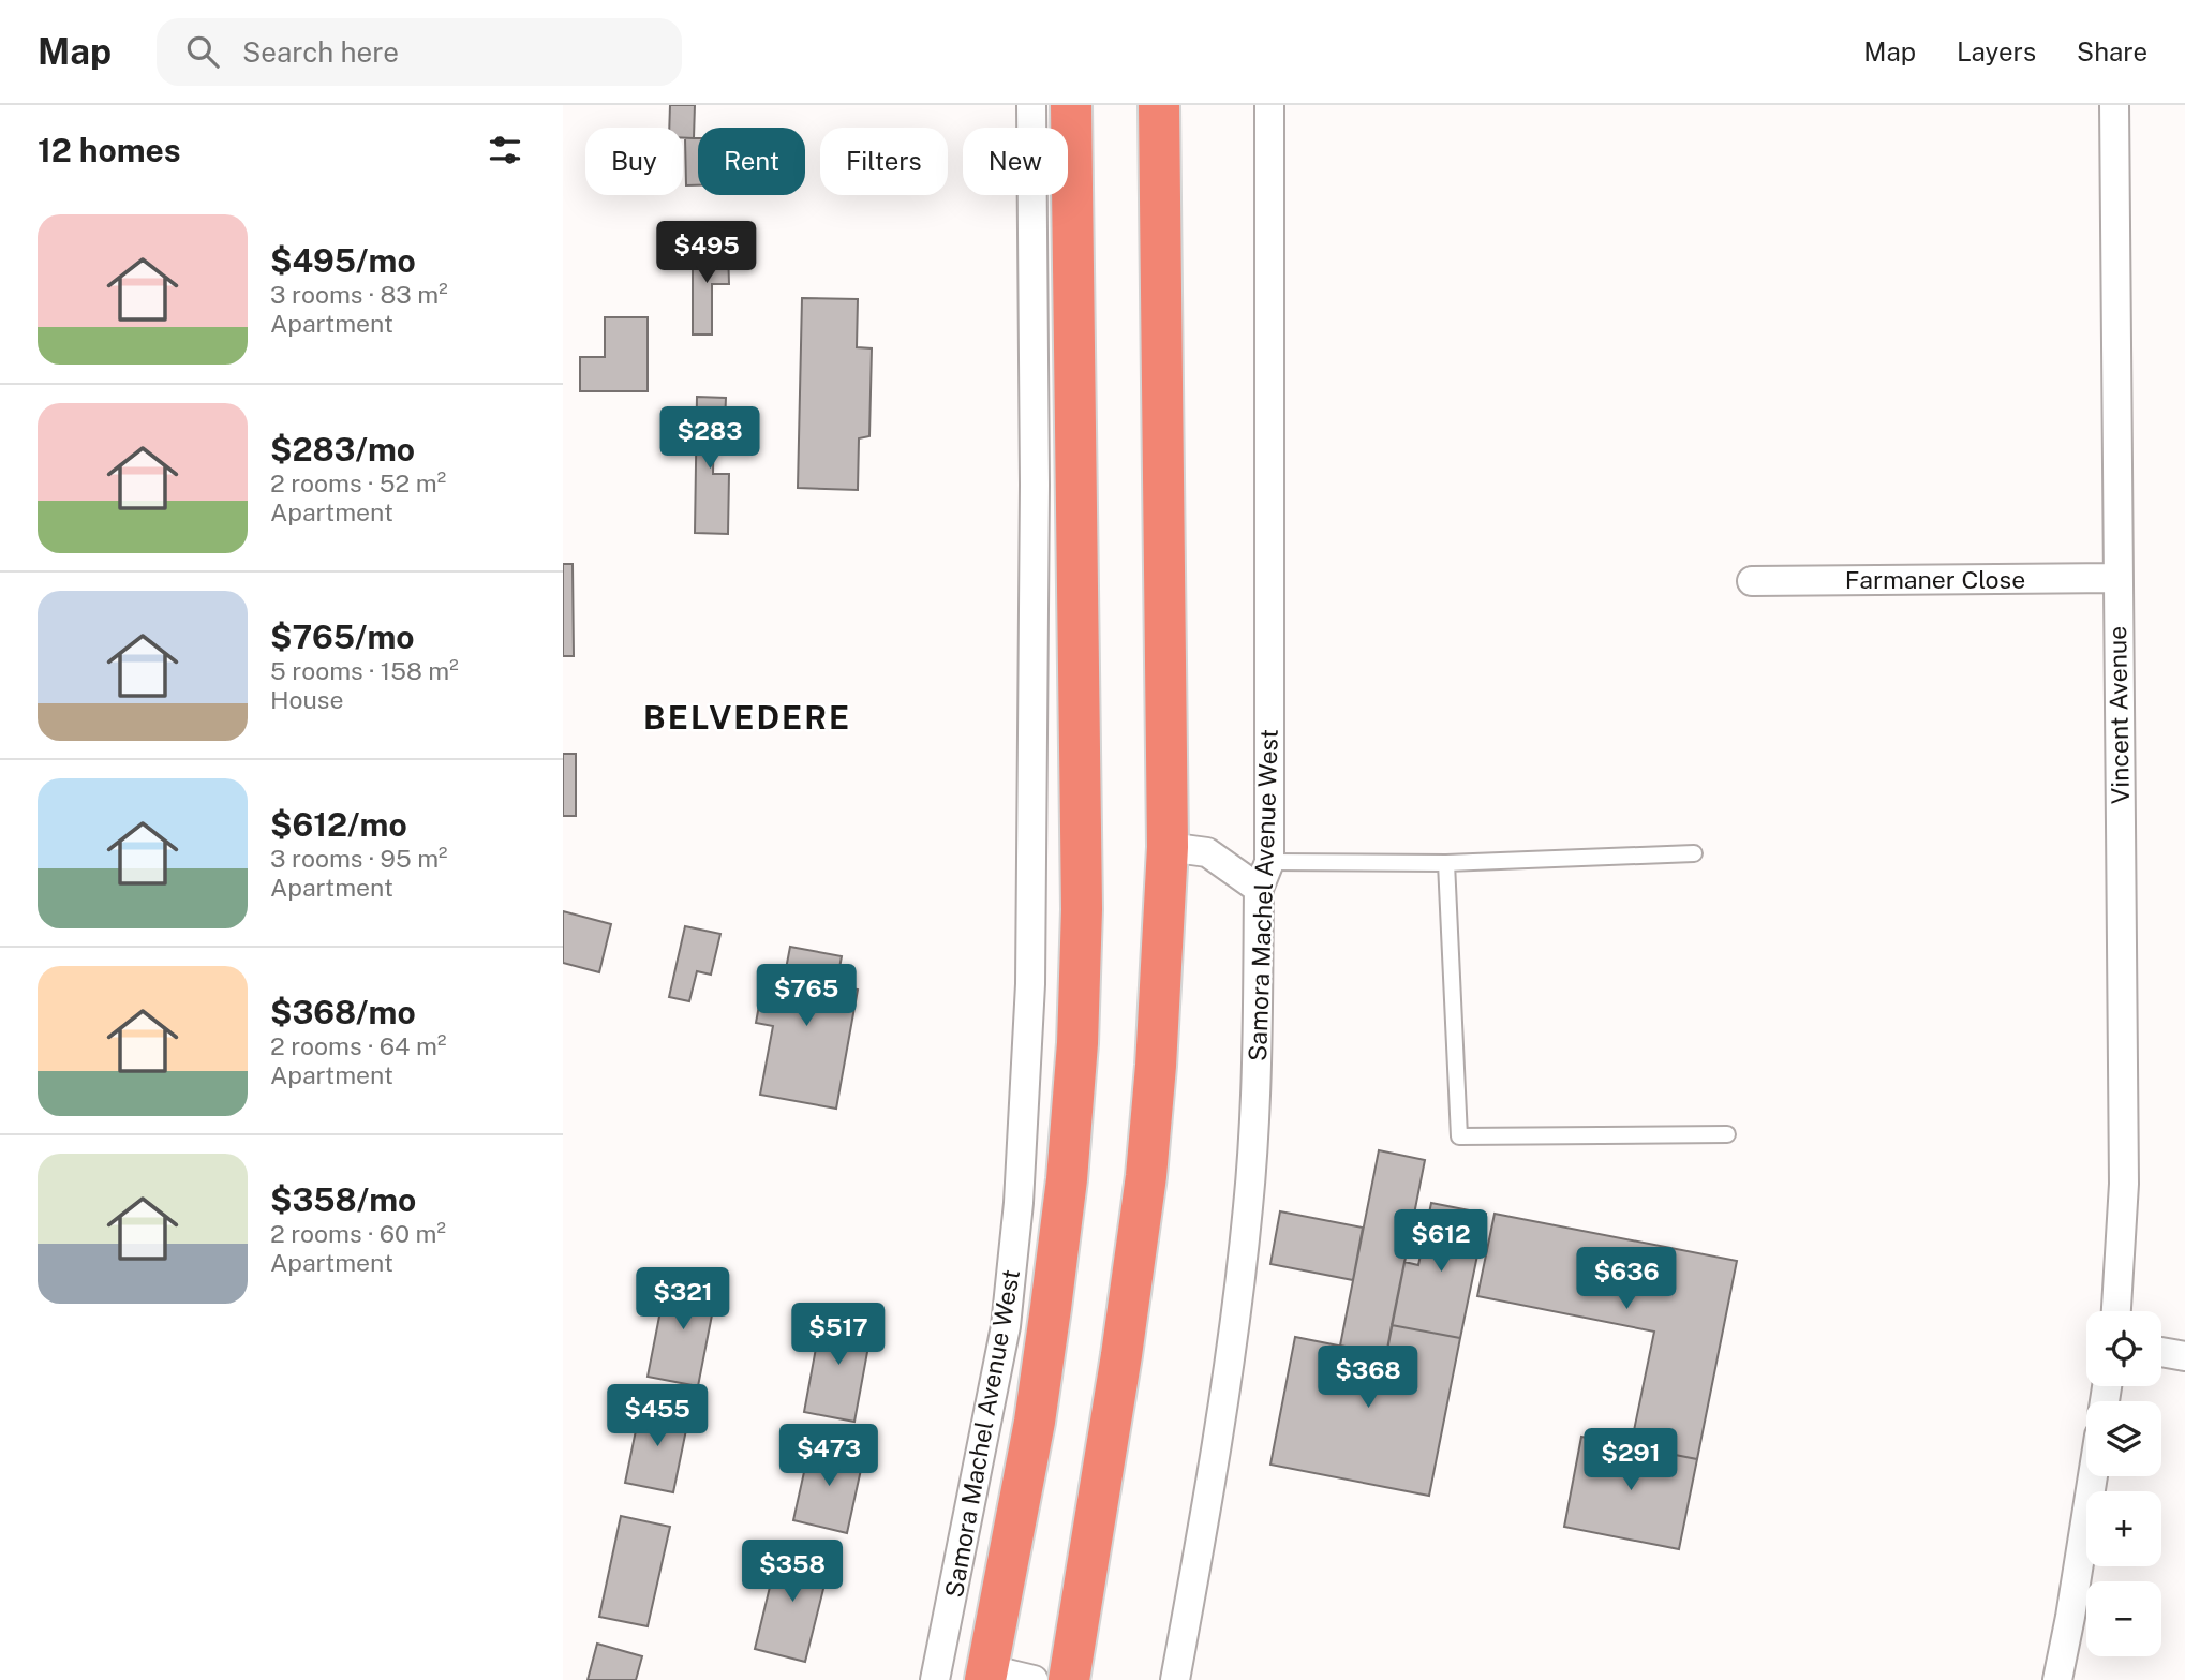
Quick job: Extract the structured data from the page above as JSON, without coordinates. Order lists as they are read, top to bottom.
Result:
{
  "streets": {
    "highway": ["Samora Machel Avenue West"],
    "street": ["Farmaner Close", "Vincent Avenue"]
  },
  "crossings": [
    ["Farmaner Close", "Vincent Avenue"]
  ],
  "districts": ["BELVEDERE"],
  "page": {
    "header": "Map",
    "search": "Search here",
    "nav": ["Map", "Layers", "Share"],
    "heading": "12 homes",
    "chip": [
      "Buy",
      "Rent",
      "Filters",
      "New"
    ],
    "list": [
      {
        "name": "$495/mo",
        "note": "3 rooms · 83 m² · Apartment"
      },
      {
        "name": "$283/mo",
        "note": "2 rooms · 52 m² · Apartment"
      },
      {
        "name": "$765/mo",
        "note": "5 rooms · 158 m² · House"
      },
      {
        "name": "$612/mo",
        "note": "3 rooms · 95 m² · Apartment"
      },
      {
        "name": "$368/mo",
        "note": "2 rooms · 64 m² · Apartment"
      },
      {
        "name": "$358/mo",
        "note": "2 rooms · 60 m² · Apartment"
      }
    ],
    "price": [
      "$495",
      "$283",
      "$765",
      "$612",
      "$636",
      "$321",
      "$517",
      "$368",
      "$455",
      "$473",
      "$291",
      "$358"
    ],
    "map_buttons": ["+", "−"]
  }
}
